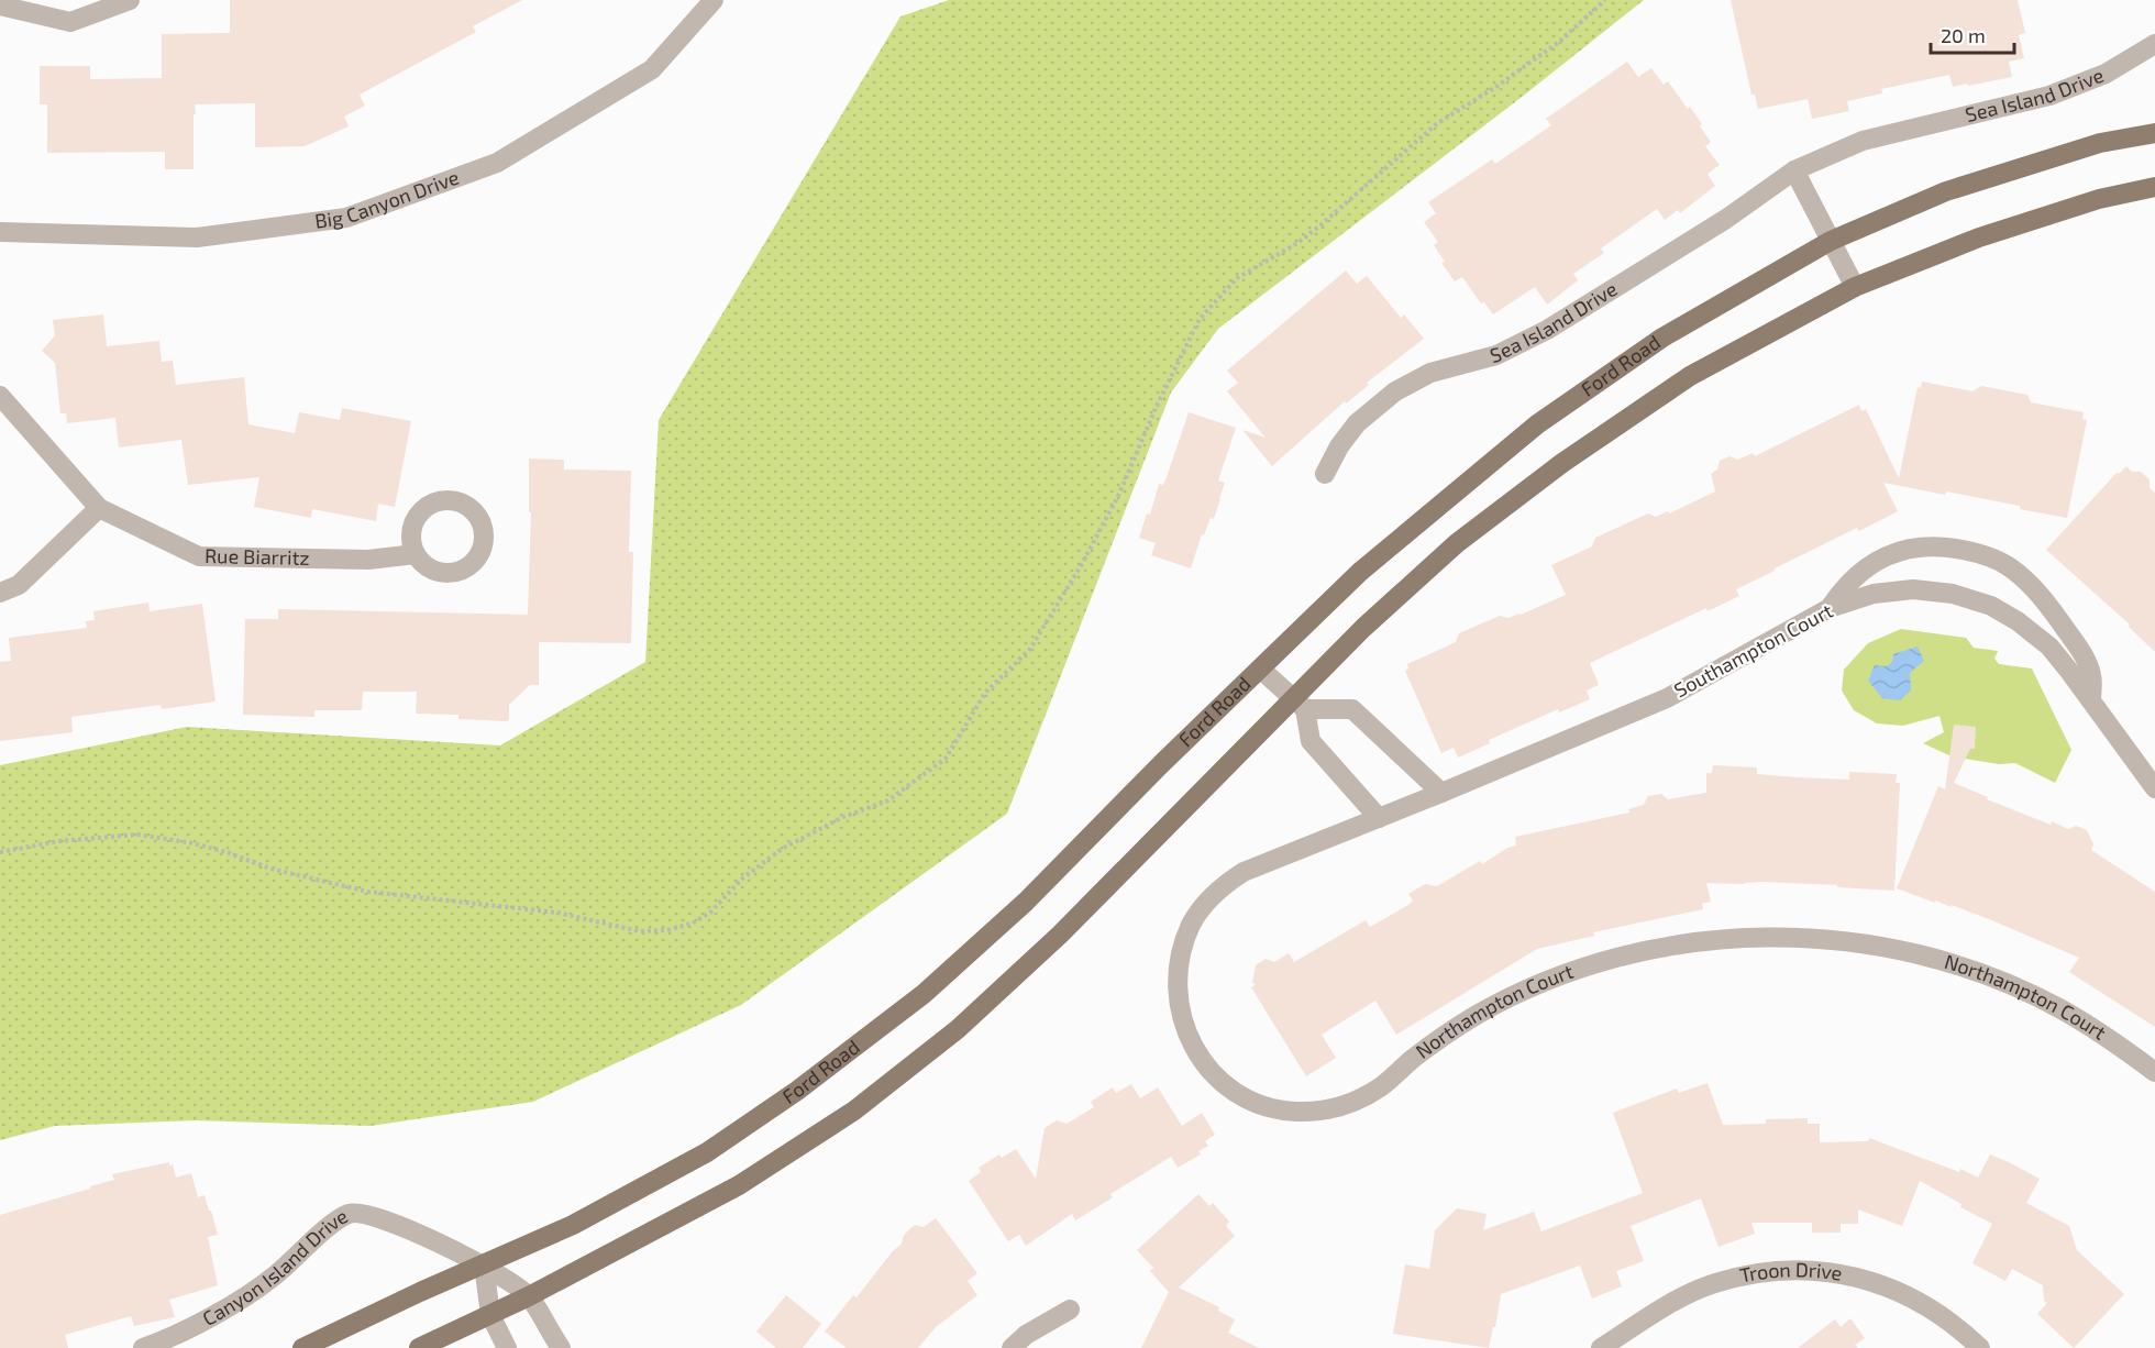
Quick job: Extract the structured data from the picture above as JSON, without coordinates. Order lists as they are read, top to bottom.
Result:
{
  "streets": {
    "main road": ["Ford Road"],
    "street": [
      "Sea Island Drive",
      "Big Canyon Drive",
      "Rue Biarritz",
      "Southampton Court",
      "Northampton Court",
      "Canyon Island Drive",
      "Troon Drive"
    ]
  },
  "crossings": [
    ["Ford Road", "Canyon Island Drive"],
    ["Southampton Court", "Northampton Court"]
  ],
  "scale_bar": "20 m"
}
